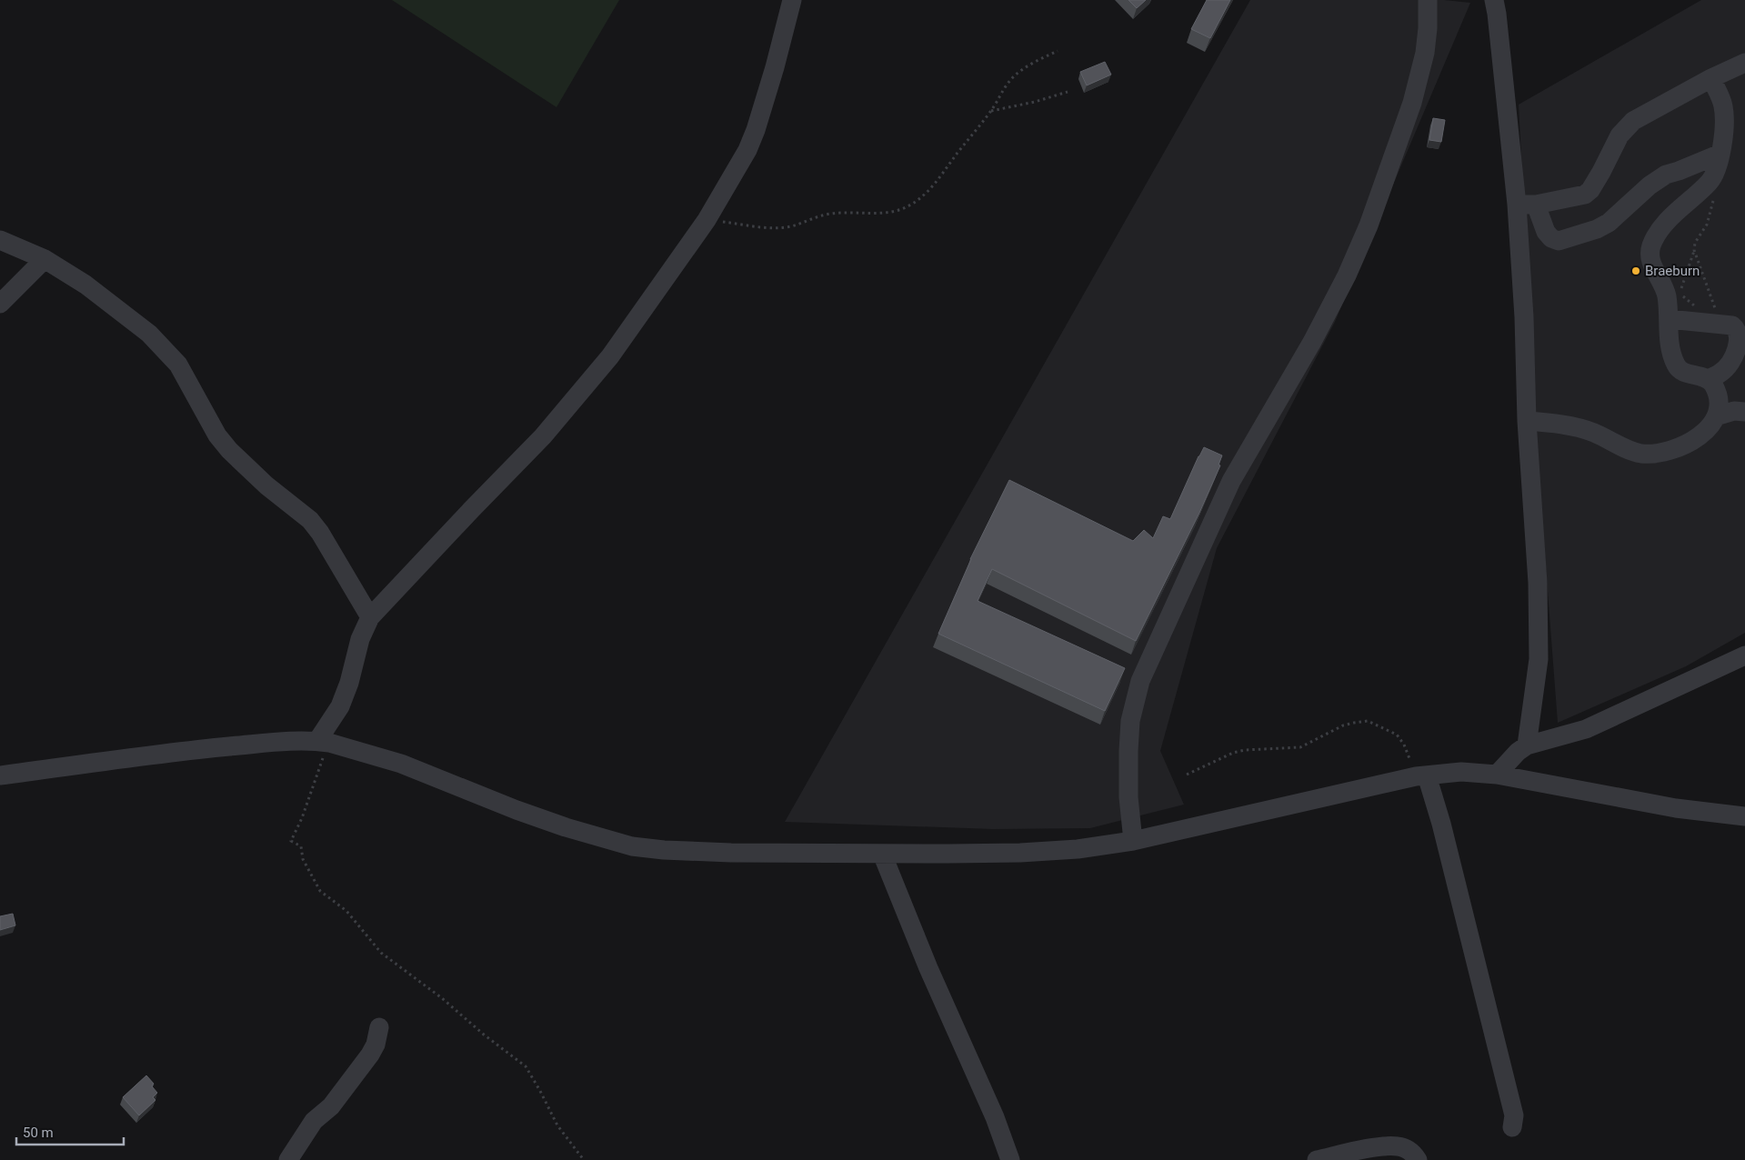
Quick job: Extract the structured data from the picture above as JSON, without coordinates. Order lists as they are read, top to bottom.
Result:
{
  "places": ["Braeburn"],
  "scale_bar": "50 m"
}
